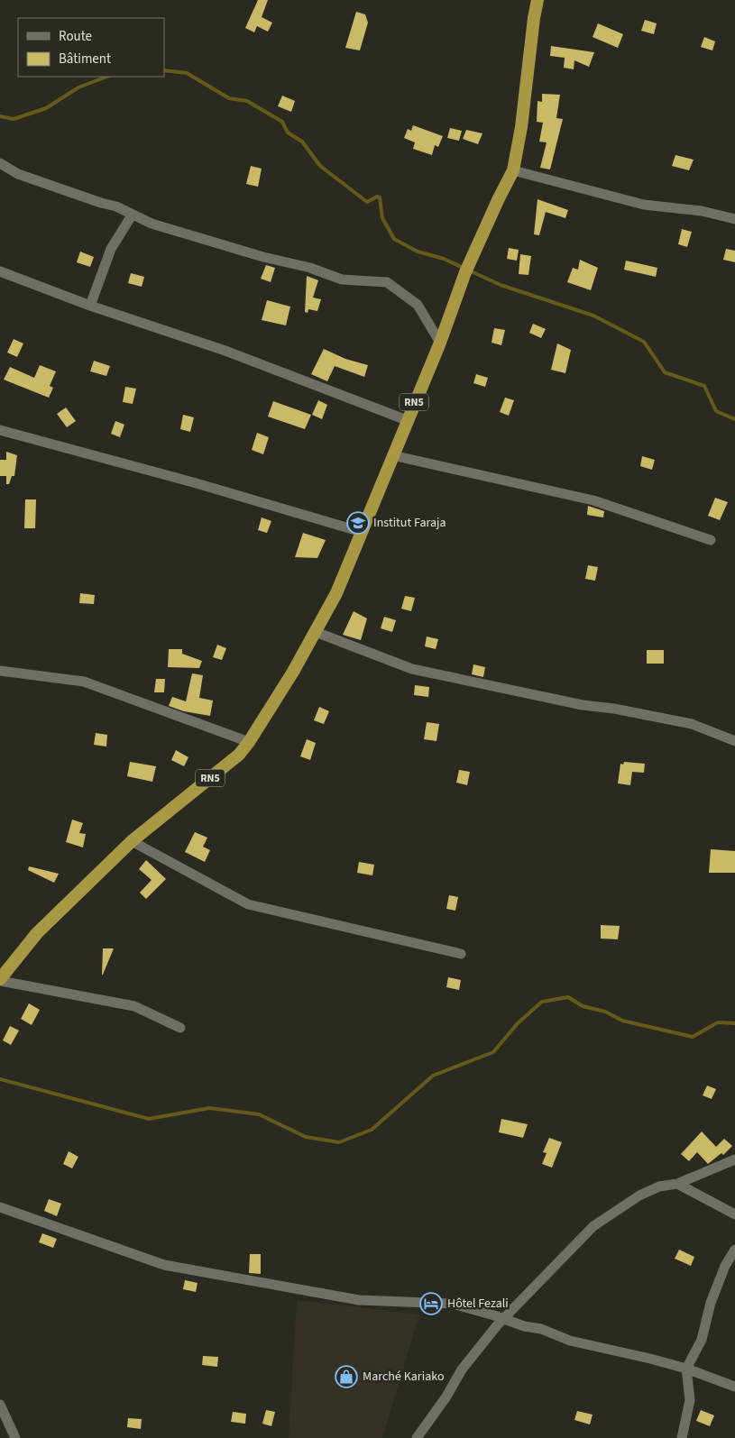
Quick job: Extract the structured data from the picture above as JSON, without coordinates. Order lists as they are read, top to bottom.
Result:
{
  "streets": {
    "highway": ["RN5"]
  },
  "places": {
    "school or university": ["Institut Faraja"],
    "hotel": ["Hôtel Fezali"],
    "shop": ["Marché Kariako"]
  },
  "legend": ["Route", "Bâtiment"]
}
